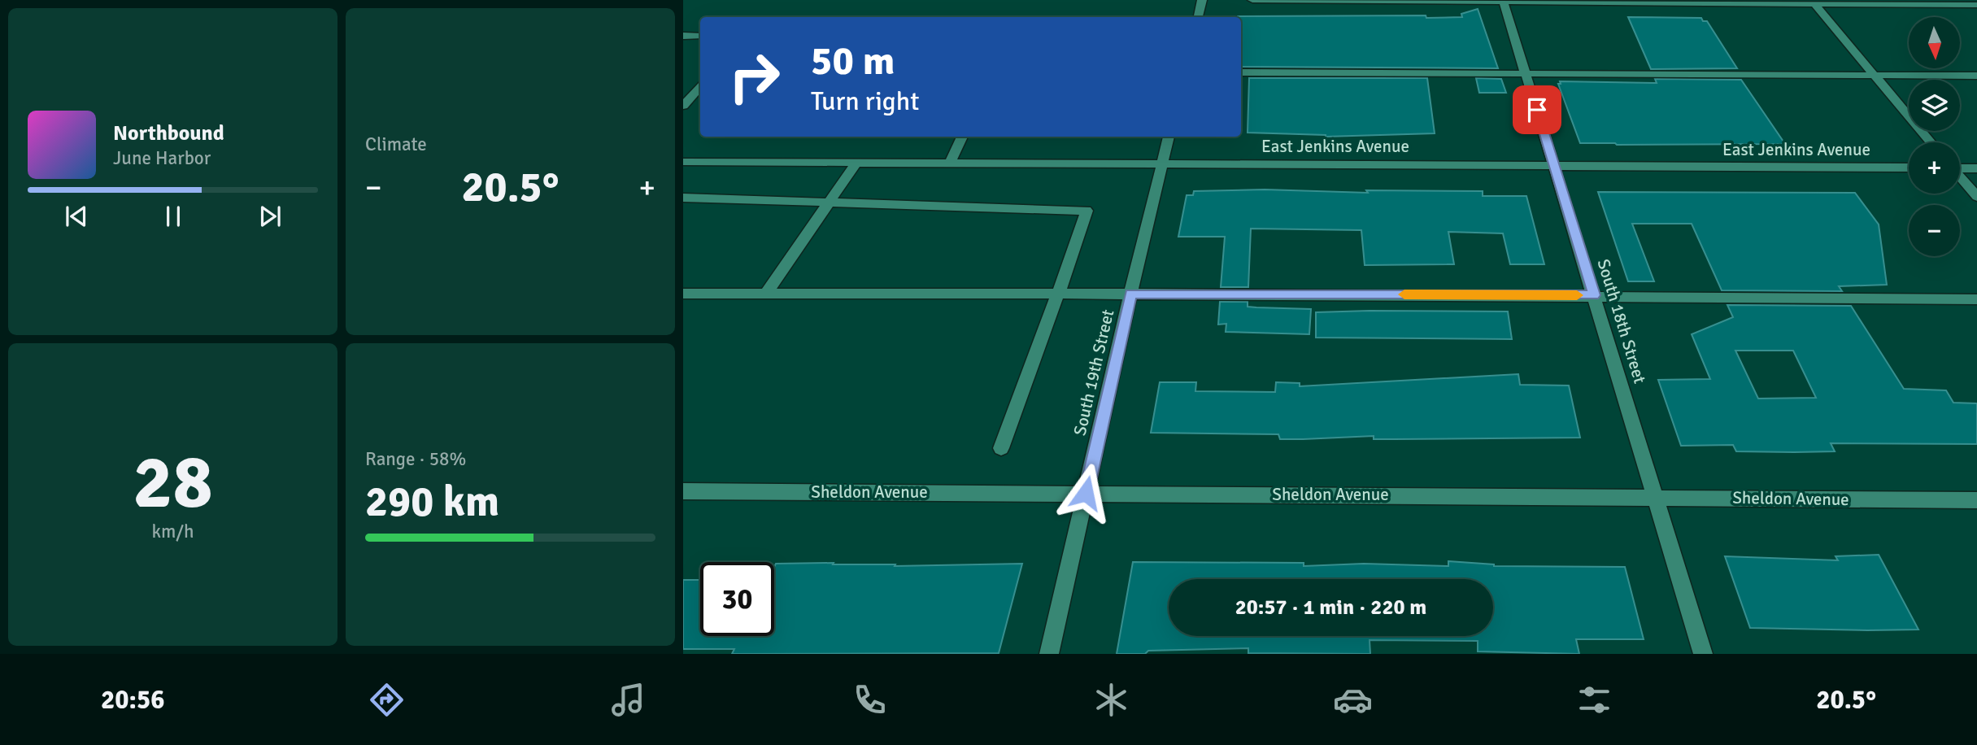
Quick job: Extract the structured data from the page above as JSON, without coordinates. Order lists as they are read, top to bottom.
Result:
{
  "streets": {
    "street": [
      "East Jenkins Avenue",
      "South 18th Street",
      "South 19th Street",
      "Sheldon Avenue"
    ]
  },
  "crossings": [
    ["East Jenkins Avenue", "South 18th Street"],
    ["East Jenkins Avenue", "South 19th Street"],
    ["South 18th Street", "Sheldon Avenue"],
    ["South 19th Street", "Sheldon Avenue"]
  ],
  "north": "bottom",
  "page": {
    "tile": [
      "Climate",
      ["28", "km/h"],
      ["Range · 58%", "290 km"]
    ],
    "map_buttons": ["+", "−"],
    "turn": ["50 m", "Turn right"],
    "song": ["Northbound", "June Harbor"],
    "heat": ["−", "20.5°", "+"],
    "limit": "30",
    "trip": "20:57 · 1 min · 220 m",
    "tabs": ["20:56", "20.5°"]
  }
}
